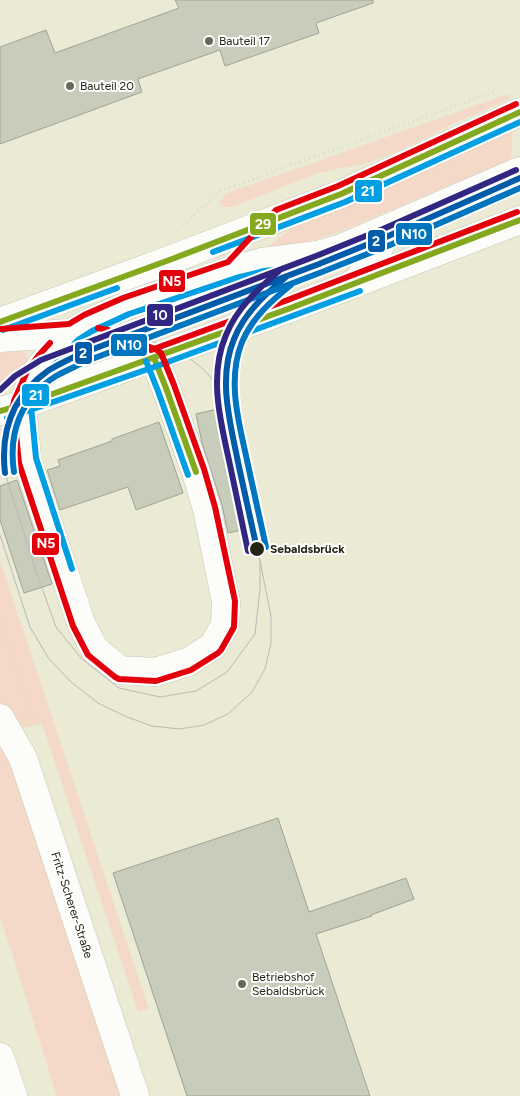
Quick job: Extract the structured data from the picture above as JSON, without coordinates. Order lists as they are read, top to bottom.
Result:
{
  "streets": {
    "main road": ["Fritz-Scherer-Straße"]
  },
  "places": [
    "Bauteil 17",
    "Bauteil 20",
    "Sebaldsbrück",
    "Betriebshof Sebaldsbrück"
  ],
  "lines": [
    "transit line N5",
    "transit line 29",
    "transit line 21",
    "transit line 10",
    "transit line 2",
    "transit line N10"
  ]
}
